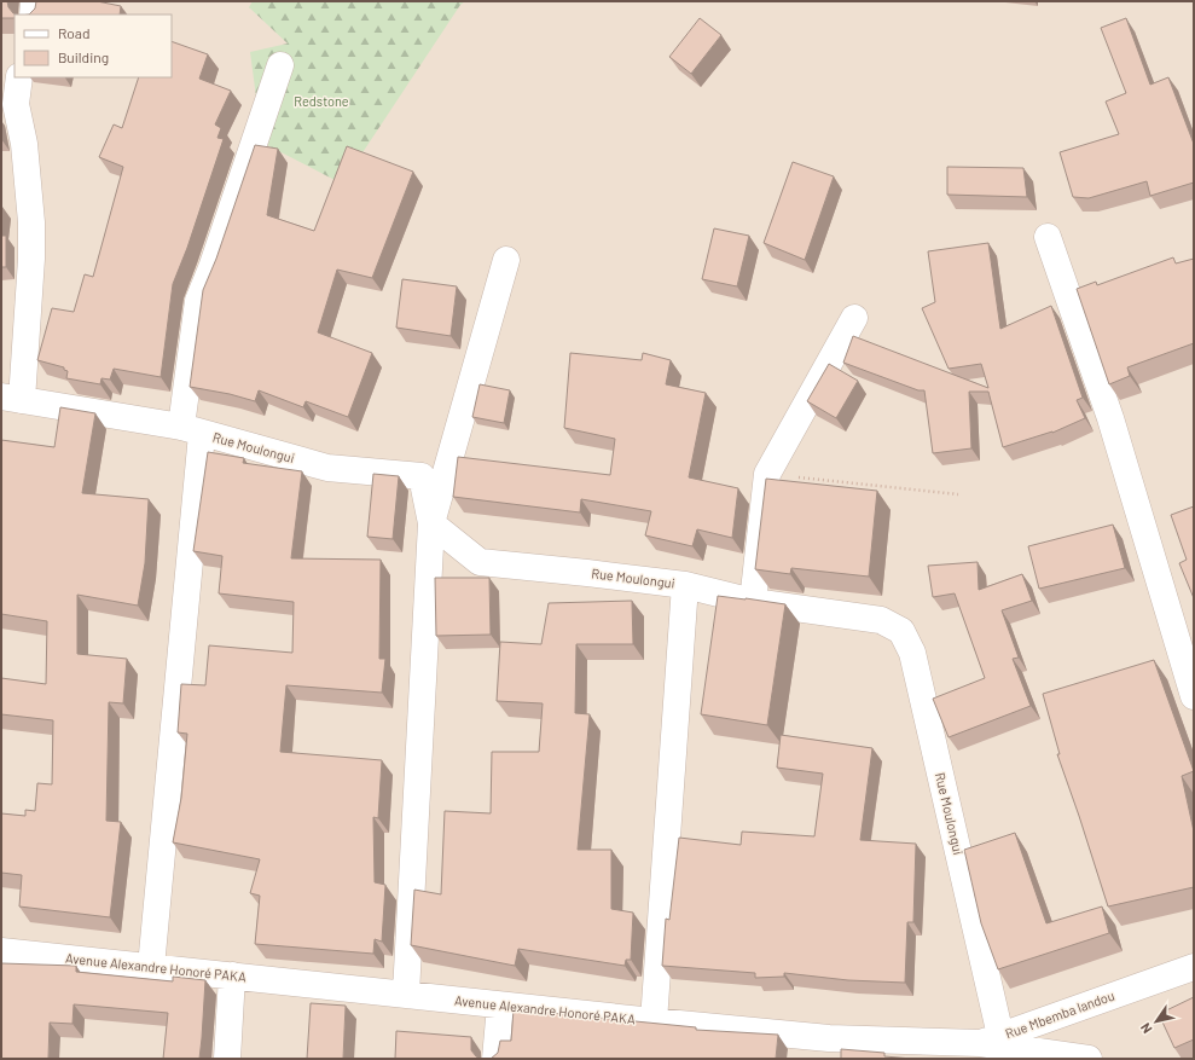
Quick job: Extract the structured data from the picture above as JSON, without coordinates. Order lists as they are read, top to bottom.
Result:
{
  "streets": {
    "street": ["Rue Moulongui", "Avenue Alexandre Honoré PAKA", "Rue Mbemba landou"]
  },
  "crossings": [
    ["Rue Moulongui", "Avenue Alexandre Honoré PAKA"],
    ["Rue Moulongui", "Rue Mbemba landou"],
    ["Avenue Alexandre Honoré PAKA", "Rue Mbemba landou"]
  ],
  "parks": ["Redstone"],
  "legend": ["Road", "Building"],
  "north": "bottom left"
}
